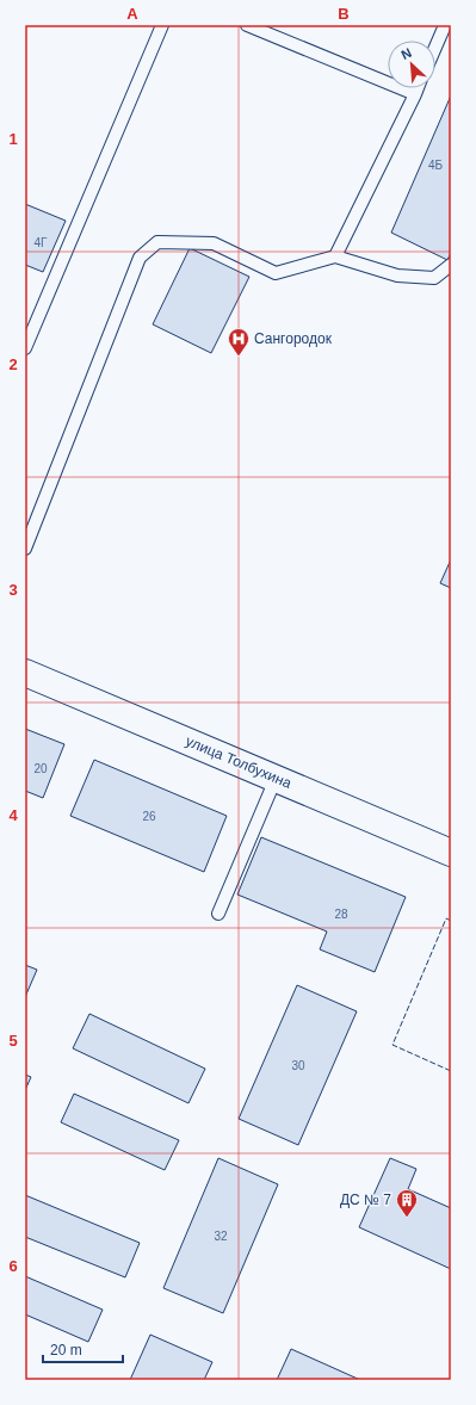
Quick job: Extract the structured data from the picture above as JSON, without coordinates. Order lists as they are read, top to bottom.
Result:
{
  "streets": {
    "street": ["улица Толбухина"]
  },
  "places": {
    "hospital": ["Сангородок"],
    "building": ["ДС № 7"]
  },
  "house_numbers": [
    "4Б",
    "4Г",
    "20",
    "26",
    "28",
    "30",
    "32"
  ],
  "scale_bar": "20 m",
  "north": "top left",
  "grid": {
    "columns": ["A", "B"],
    "rows": [
      "1",
      "2",
      "3",
      "4",
      "5",
      "6"
    ]
  }
}
